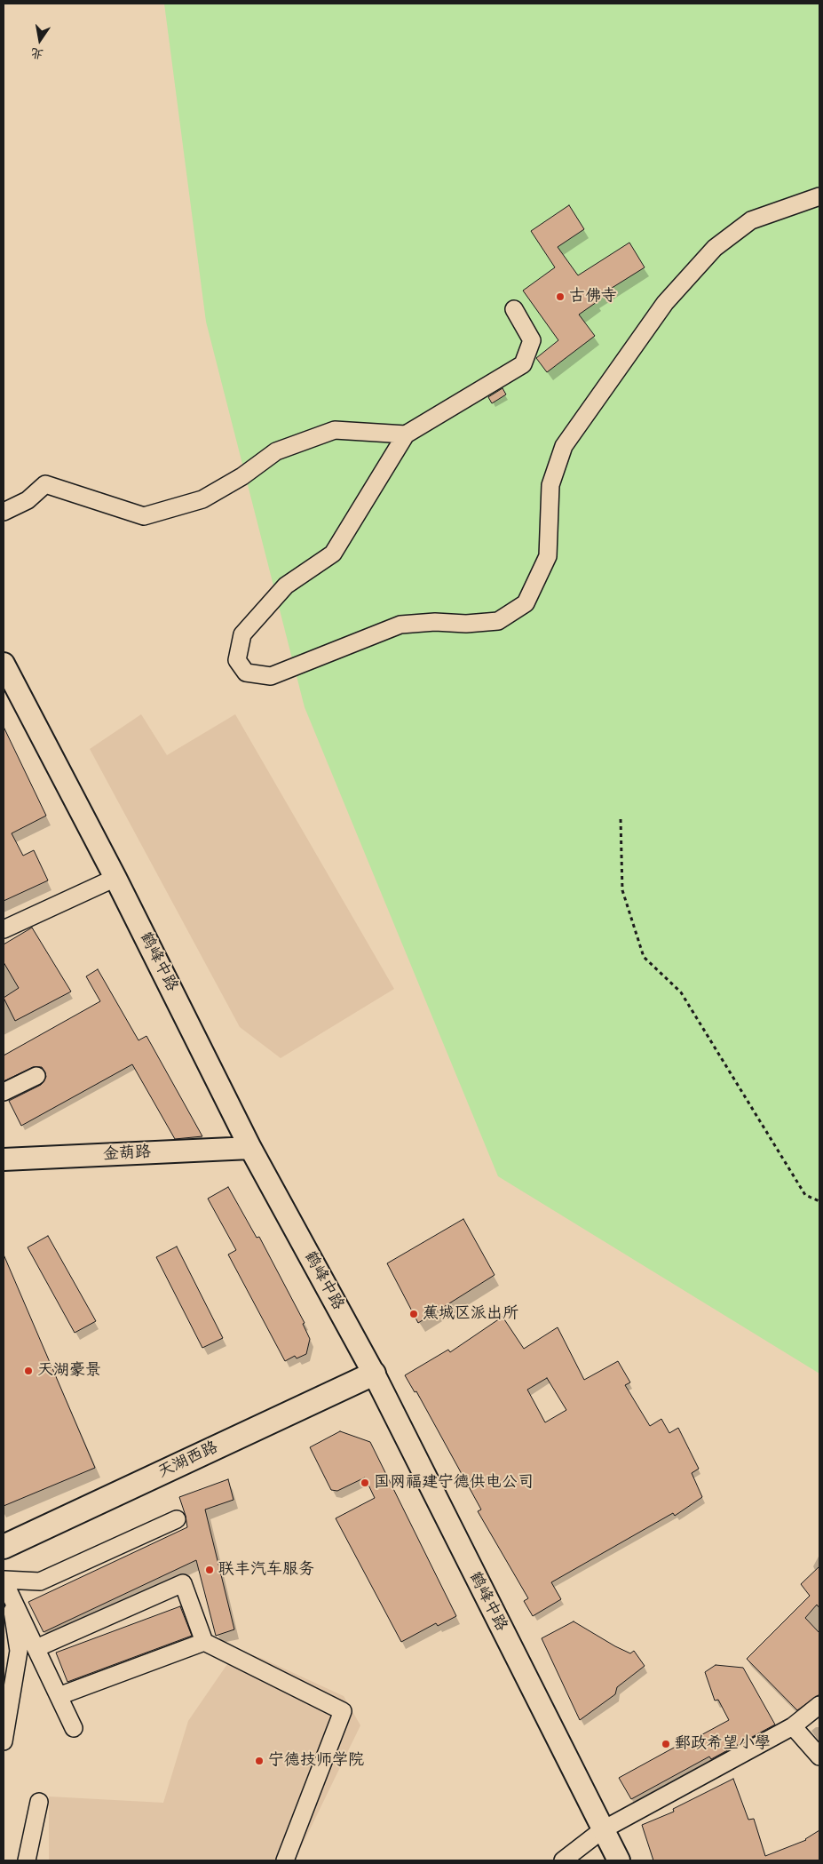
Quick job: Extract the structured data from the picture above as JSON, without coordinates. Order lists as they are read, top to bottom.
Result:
{
  "streets": {
    "main road": ["天湖西路"],
    "street": ["鹤峰中路", "金葫路"]
  },
  "crossings": [
    ["鹤峰中路", "金葫路"],
    ["鹤峰中路", "天湖西路"]
  ],
  "places": [
    "古佛寺",
    "蕉城区派出所",
    "天湖豪景",
    "国网福建宁德供电公司",
    "联丰汽车服务",
    "郵政希望小學",
    "宁德技师学院"
  ],
  "north": "bottom"
}
